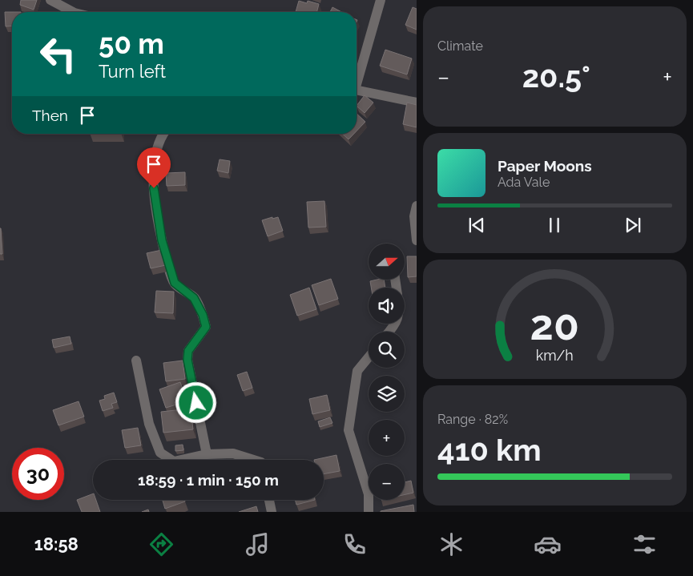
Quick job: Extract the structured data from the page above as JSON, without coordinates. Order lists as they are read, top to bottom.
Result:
{
  "north": "right",
  "page": {
    "tile": [
      "Climate",
      ["Range · 82%", "410 km"]
    ],
    "turn": ["50 m", "Turn left"],
    "heat": ["−", "20.5°", "+"],
    "then": "Then",
    "song": ["Paper Moons", "Ada Vale"],
    "map_buttons": ["+", "−"],
    "limit": "30",
    "trip": "18:59 · 1 min · 150 m",
    "tabs": "18:58",
    "gauge": ["20", "km/h"]
  }
}
